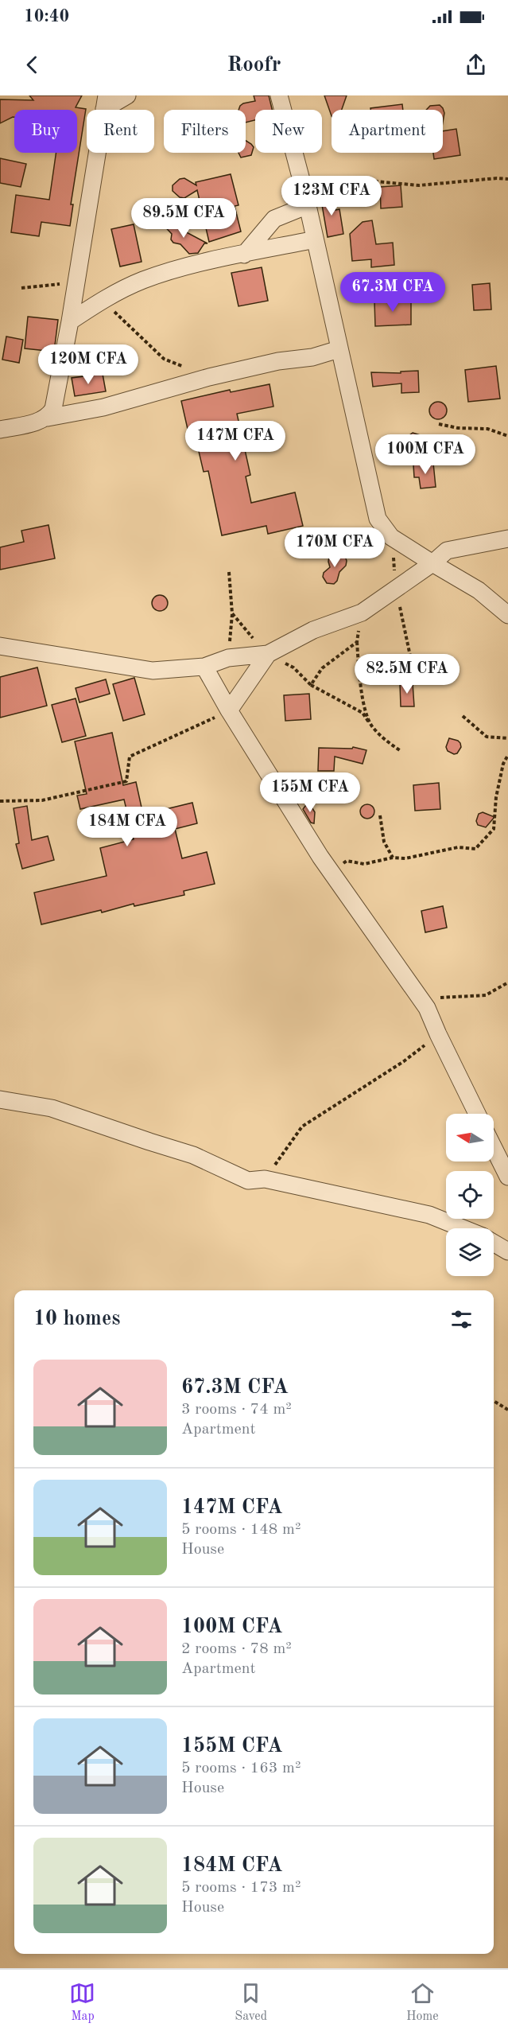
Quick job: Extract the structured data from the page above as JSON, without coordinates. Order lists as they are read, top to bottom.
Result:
{
  "north": "left",
  "page": {
    "status": "10:40",
    "header": "Roofr",
    "chip": [
      "Buy",
      "Rent",
      "Filters",
      "New",
      "Apartment"
    ],
    "price": [
      "123M CFA",
      "89.5M CFA",
      "67.3M CFA",
      "120M CFA",
      "147M CFA",
      "100M CFA",
      "170M CFA",
      "82.5M CFA",
      "155M CFA",
      "184M CFA"
    ],
    "heading": "10 homes",
    "list": [
      {
        "name": "67.3M CFA",
        "note": "3 rooms · 74 m² · Apartment"
      },
      {
        "name": "147M CFA",
        "note": "5 rooms · 148 m² · House"
      },
      {
        "name": "100M CFA",
        "note": "2 rooms · 78 m² · Apartment"
      },
      {
        "name": "155M CFA",
        "note": "5 rooms · 163 m² · House"
      },
      {
        "name": "184M CFA",
        "note": "5 rooms · 173 m² · House"
      }
    ],
    "tabs": ["Map", "Saved", "Home"]
  }
}
